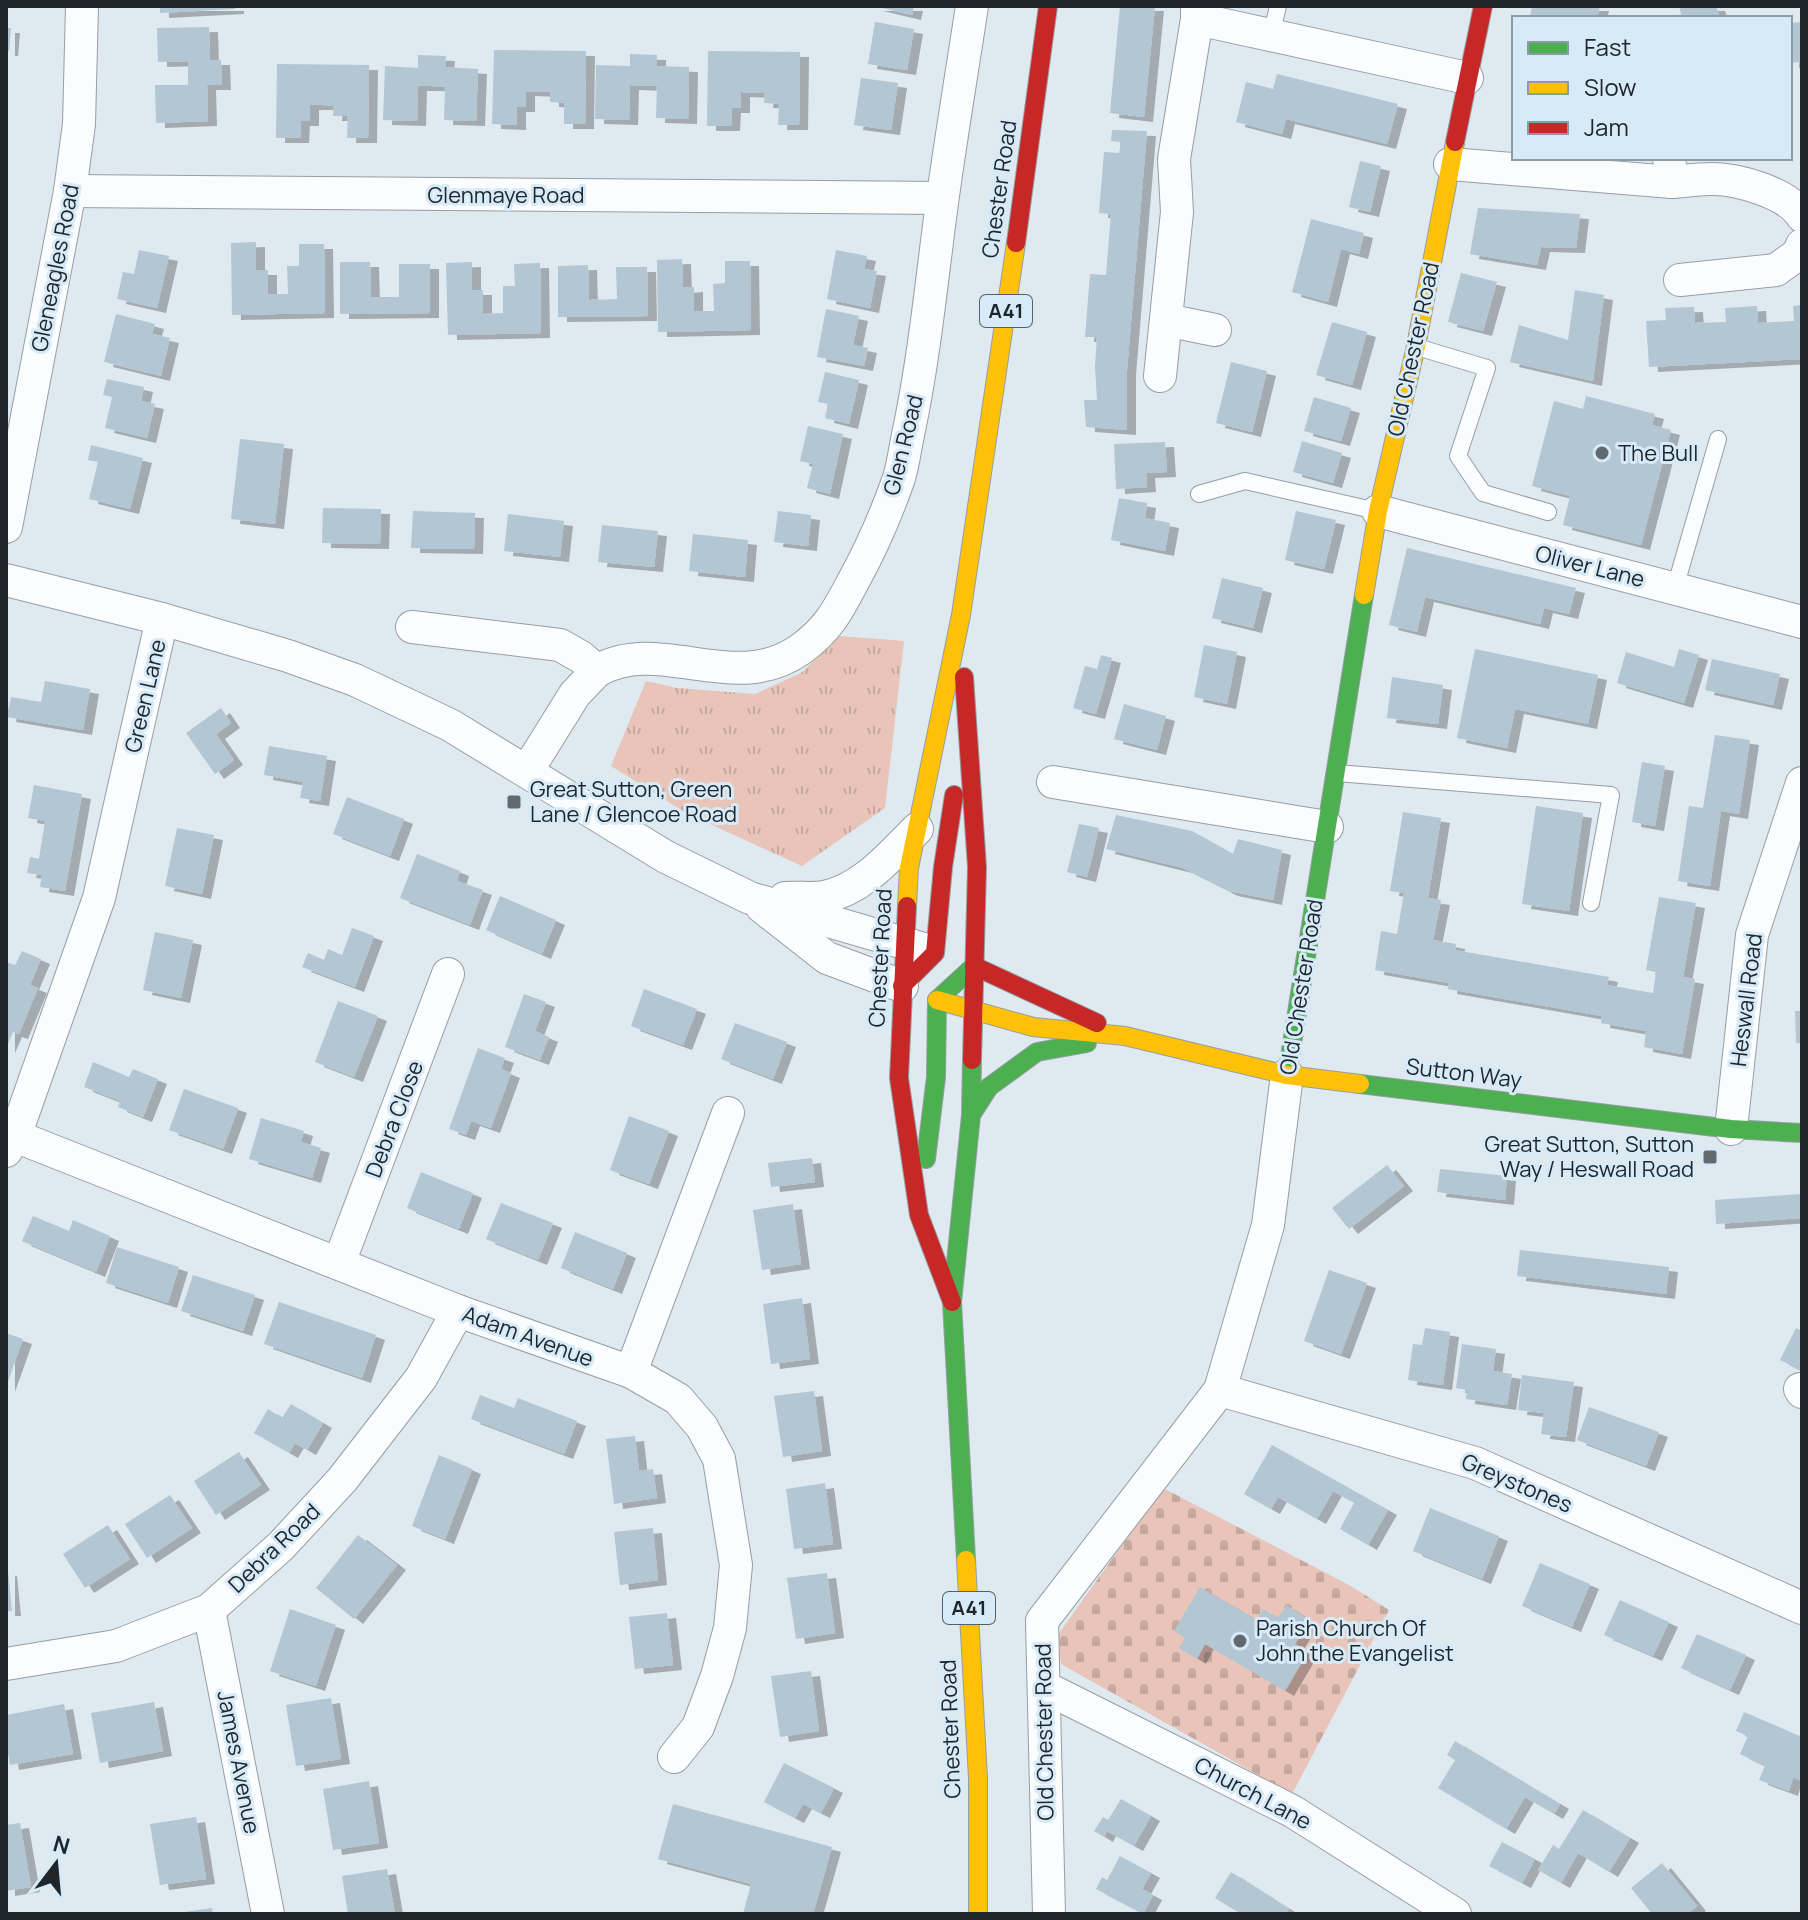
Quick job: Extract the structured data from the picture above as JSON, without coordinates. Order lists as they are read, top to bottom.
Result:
{
  "streets": {
    "main road": [
      "Chester Road",
      "A41",
      "Old Chester Road",
      "Sutton Way"
    ],
    "street": [
      "Glenmaye Road",
      "Gleneagles Road",
      "Glen Road",
      "Oliver Lane",
      "Green Lane",
      "Heswall Road",
      "Debra Close",
      "Adam Avenue",
      "Greystones",
      "Debra Road",
      "James Avenue",
      "Church Lane"
    ]
  },
  "crossings": [
    ["Chester Road", "A41"],
    ["Chester Road", "Green Lane"],
    ["Chester Road", "Sutton Way"],
    ["Glenmaye Road", "Gleneagles Road"],
    ["Glenmaye Road", "Glen Road"],
    ["A41", "Green Lane"],
    ["A41", "Sutton Way"],
    ["Old Chester Road", "Oliver Lane"],
    ["Old Chester Road", "Sutton Way"],
    ["Old Chester Road", "Greystones"],
    ["Old Chester Road", "Church Lane"],
    ["Green Lane", "Sutton Way"],
    ["Green Lane", "Adam Avenue"],
    ["Heswall Road", "Sutton Way"],
    ["Debra Close", "Adam Avenue"],
    ["Adam Avenue", "Debra Road"],
    ["Debra Road", "James Avenue"]
  ],
  "places": {
    "other": ["The Bull", "Parish Church Of John the Evangelist"],
    "transit": ["Great Sutton, Green Lane / Glencoe Road", "Great Sutton, Sutton Way / Heswall Road"]
  },
  "legend": ["Fast", "Slow", "Jam"],
  "north": "top"
}
